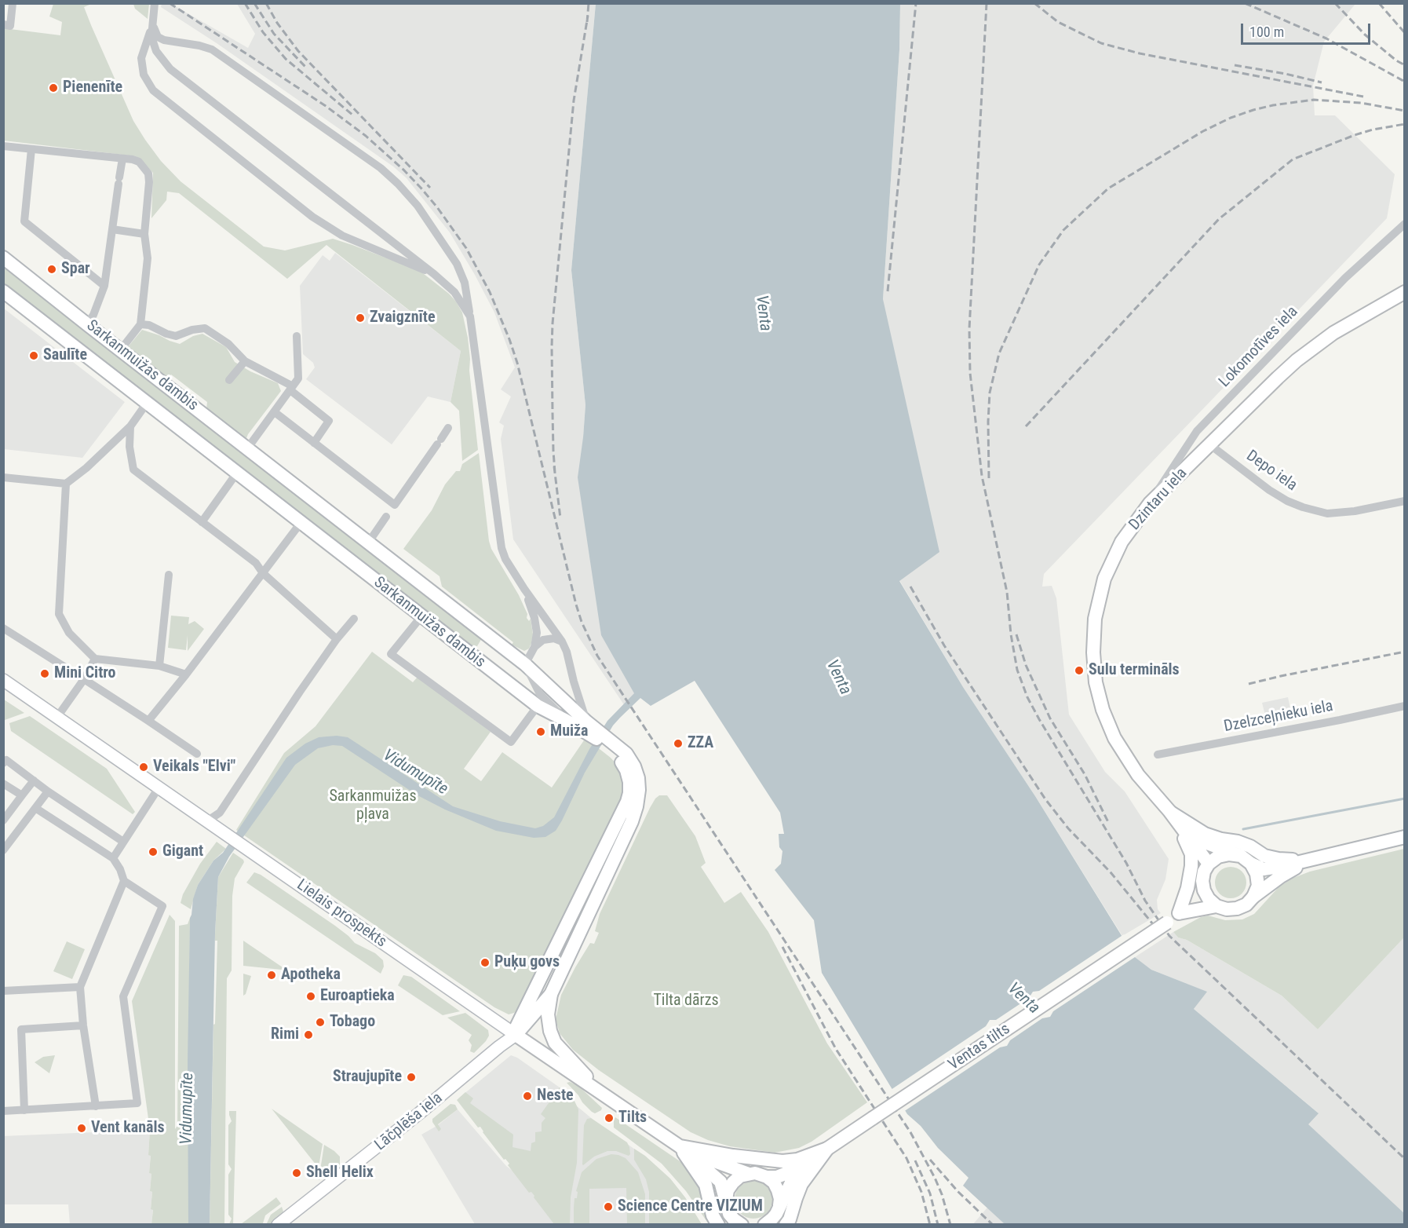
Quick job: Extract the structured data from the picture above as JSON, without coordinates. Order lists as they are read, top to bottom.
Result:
{
  "streets": {
    "main road": [
      "Sarkanmuižas dambis",
      "Dzintaru iela",
      "Lielais prospekts",
      "Ventas tilts",
      "Lāčplēša iela"
    ],
    "street": ["Lokomotīves iela", "Depo iela", "Dzelzceļnieku iela"]
  },
  "crossings": [
    ["Lokomotīves iela", "Dzintaru iela"],
    ["Sarkanmuižas dambis", "Lielais prospekts"],
    ["Sarkanmuižas dambis", "Lāčplēša iela"],
    ["Depo iela", "Dzintaru iela"],
    ["Lielais prospekts", "Lāčplēša iela"]
  ],
  "water": ["Venta", "Vidumupīte"],
  "parks": ["Sarkanmuižas pļava", "Tilta dārzs"],
  "places": [
    "Pienenīte",
    "Spar",
    "Zvaigznīte",
    "Saulīte",
    "Sulu termināls",
    "Mini Citro",
    "Muiža",
    "ZZA",
    "Veikals \"Elvi\"",
    "Gigant",
    "Puķu govs",
    "Apotheka",
    "Euroaptieka",
    "Tobago",
    "Rimi",
    "Straujupīte",
    "Neste",
    "Tilts",
    "Vent kanāls",
    "Shell Helix",
    "Science Centre VIZIUM"
  ],
  "scale_bar": "100 m"
}
